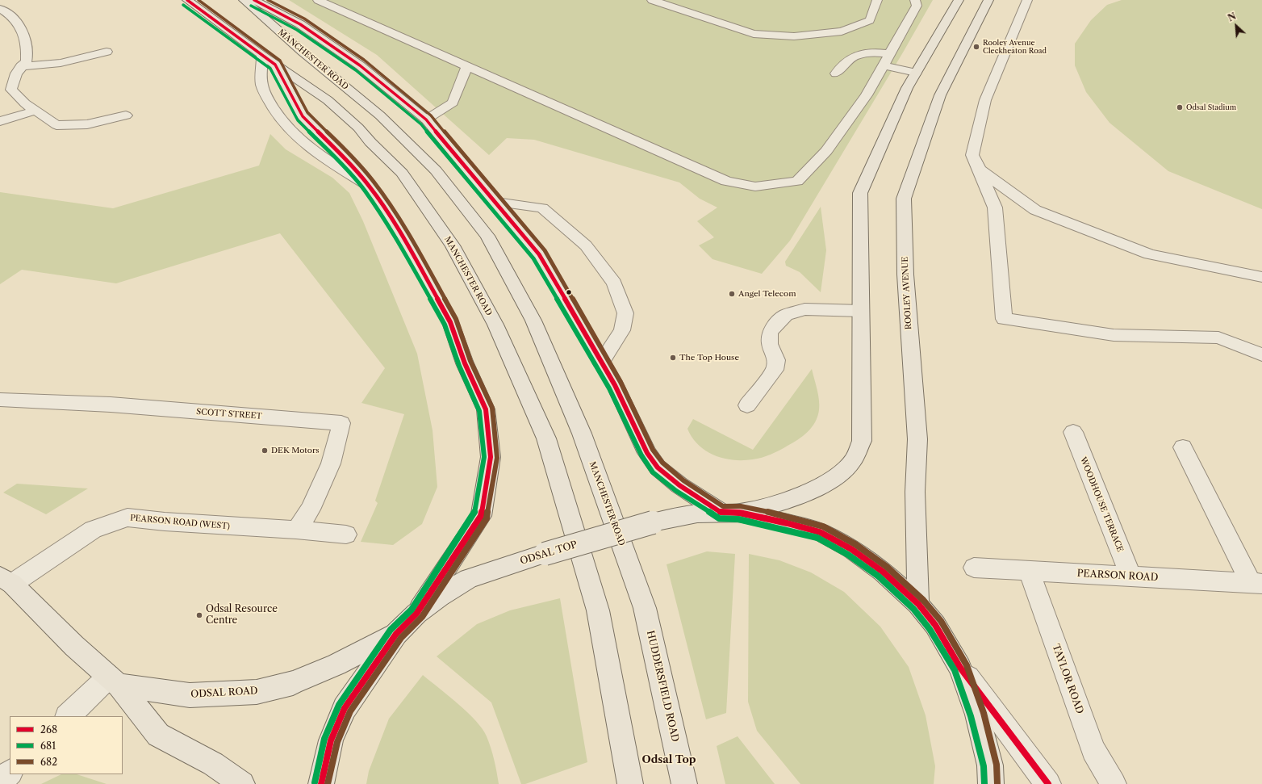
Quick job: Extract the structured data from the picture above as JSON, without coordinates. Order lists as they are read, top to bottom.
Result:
{
  "streets": {
    "main road": [
      "MANCHESTER ROAD",
      "ROOLEY AVENUE",
      "ODSAL TOP",
      "HUDDERSFIELD ROAD",
      "ODSAL ROAD"
    ],
    "street": [
      "SCOTT STREET",
      "WOODHOUSE TERRACE",
      "PEARSON ROAD (WEST)",
      "PEARSON ROAD",
      "TAYLOR ROAD"
    ]
  },
  "crossings": [
    ["MANCHESTER ROAD", "HUDDERSFIELD ROAD"],
    ["ROOLEY AVENUE", "ODSAL TOP"],
    ["SCOTT STREET", "PEARSON ROAD (WEST)"],
    ["WOODHOUSE TERRACE", "PEARSON ROAD"],
    ["ODSAL TOP", "ODSAL ROAD"],
    ["PEARSON ROAD", "TAYLOR ROAD"]
  ],
  "districts": ["Odsal Top"],
  "places": [
    "Rooley Avenue Cleckheaton Road",
    "Odsal Stadium",
    "Angel Telecom",
    "The Top House",
    "DEK Motors",
    "Odsal Resource Centre"
  ],
  "lines": ["transit line 268", "transit line 682", "transit line 681"],
  "legend": ["268", "681", "682"],
  "north": "top left"
}
